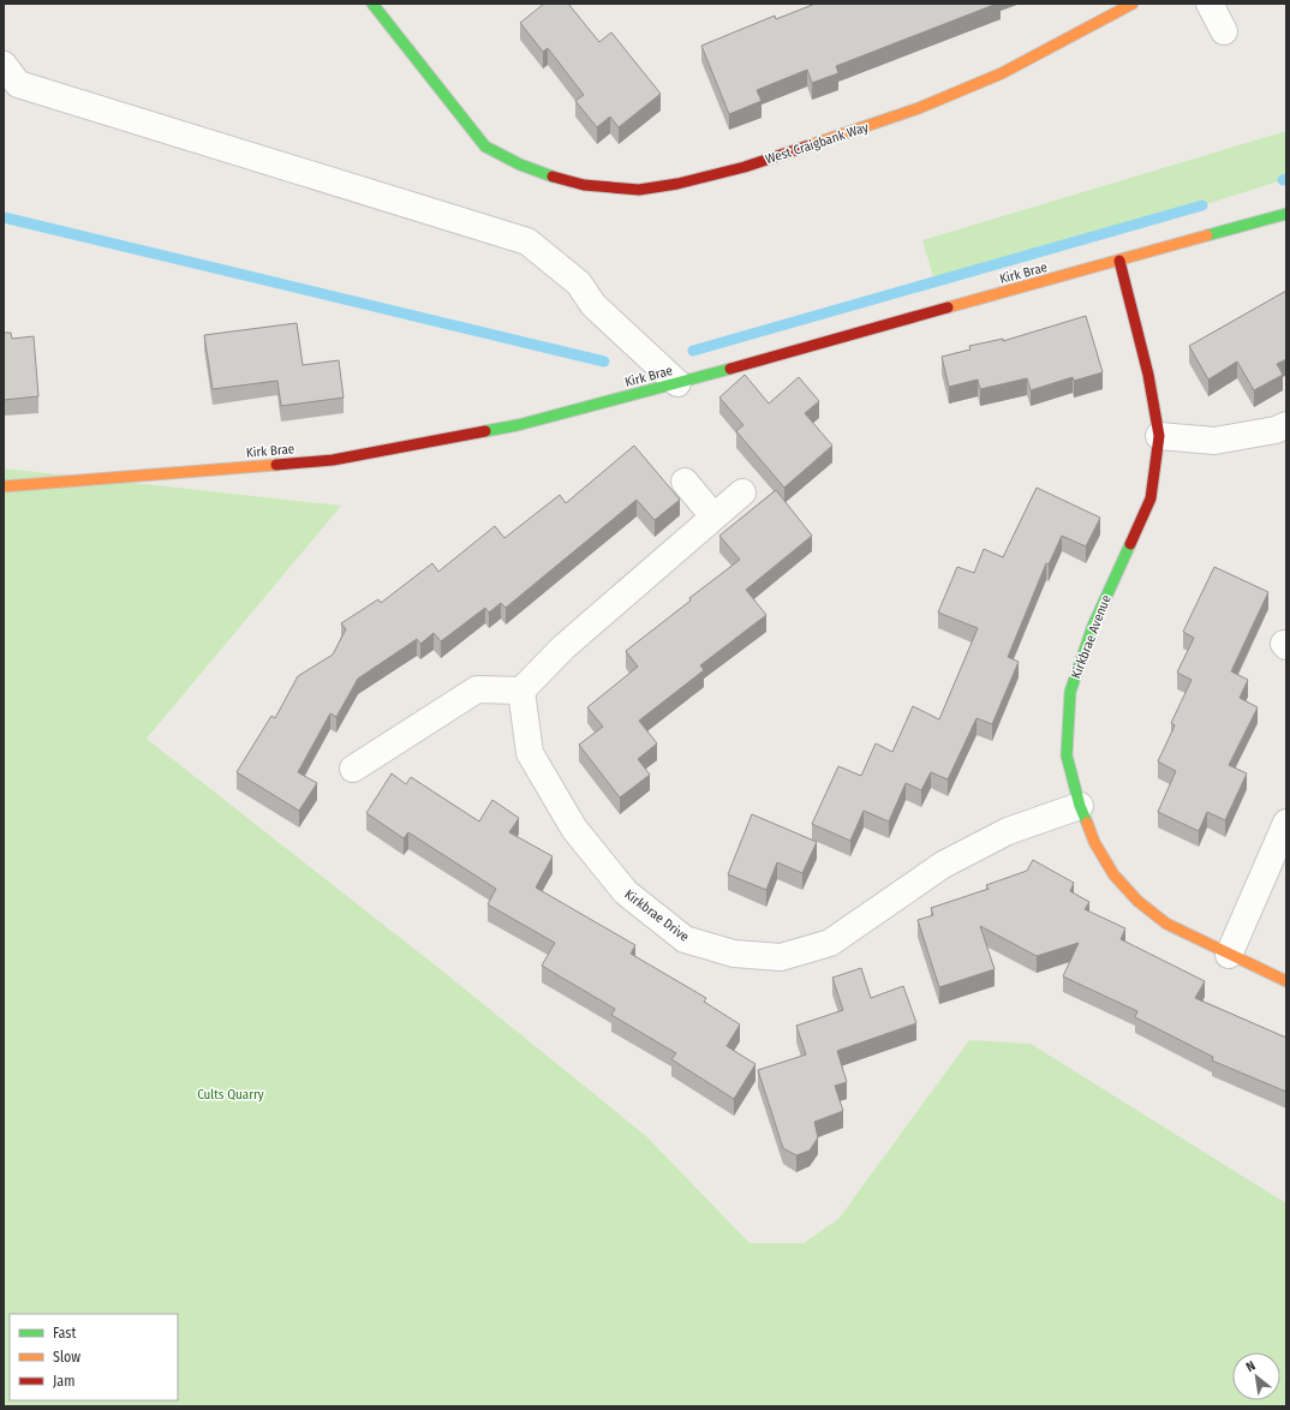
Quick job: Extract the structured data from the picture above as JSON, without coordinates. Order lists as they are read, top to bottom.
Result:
{
  "streets": {
    "street": [
      "West Craigbank Way",
      "Kirk Brae",
      "Kirkbrae Avenue",
      "Kirkbrae Drive"
    ]
  },
  "crossings": [
    ["Kirk Brae", "Kirkbrae Avenue"],
    ["Kirkbrae Avenue", "Kirkbrae Drive"]
  ],
  "parks": ["Cults Quarry"],
  "legend": ["Fast", "Slow", "Jam"],
  "north": "top left"
}
